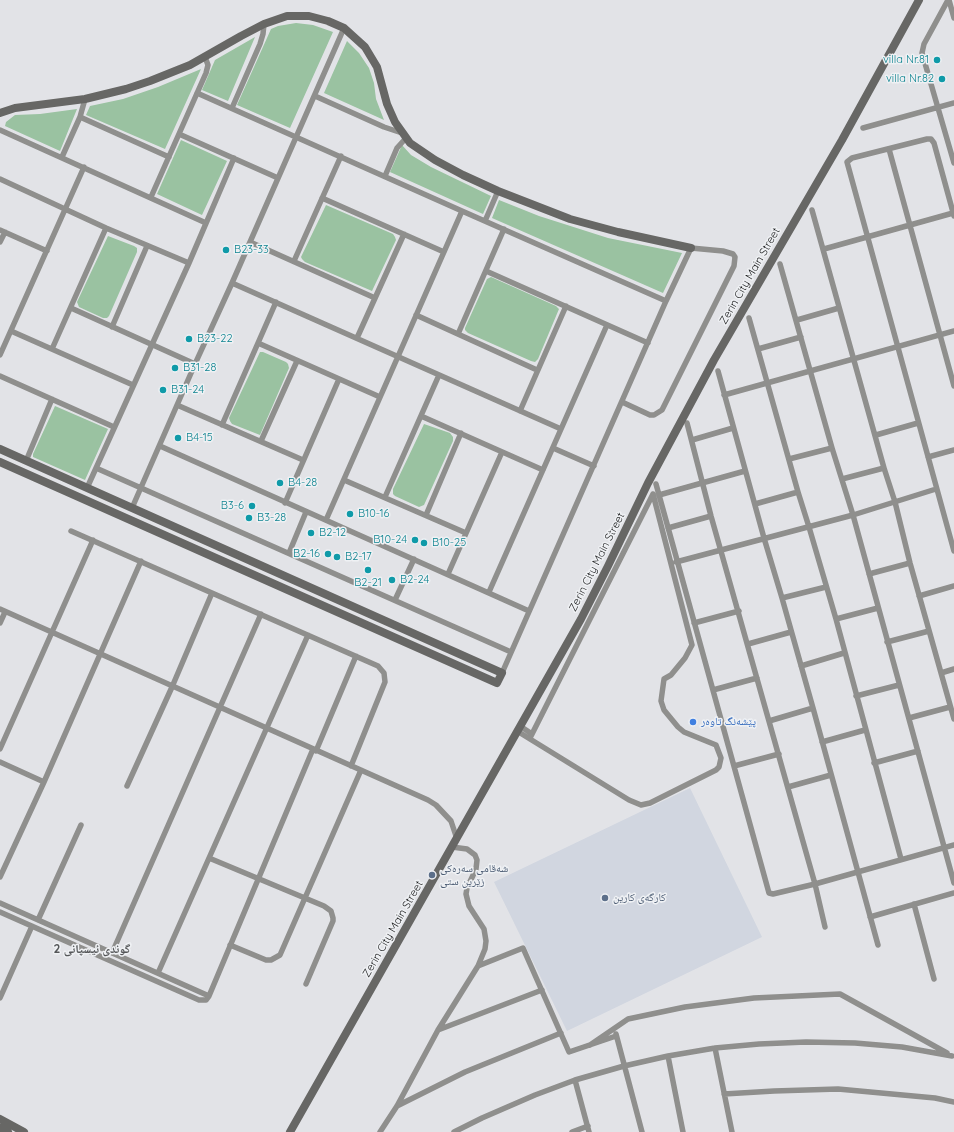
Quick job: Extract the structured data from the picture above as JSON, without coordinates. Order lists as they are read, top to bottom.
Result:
{
  "streets": {
    "street": ["Zerin City Main Street"]
  },
  "districts": ["گوندی ئیسپانی 2"],
  "places": [
    "villa Nr.81",
    "villa Nr.82",
    "B23-33",
    "B23-22",
    "B31-28",
    "B31-24",
    "B4-15",
    "B4-28",
    "B3-6",
    "B10-16",
    "B3-28",
    "B2-12",
    "B10-24",
    "B10-25",
    "B2-16",
    "B2-17",
    "B2-21",
    "B2-24",
    "پێشەنگ تاوەر",
    "شەقامی سەرەکی زێرین ستی",
    "کارگەی کارین"
  ]
}
